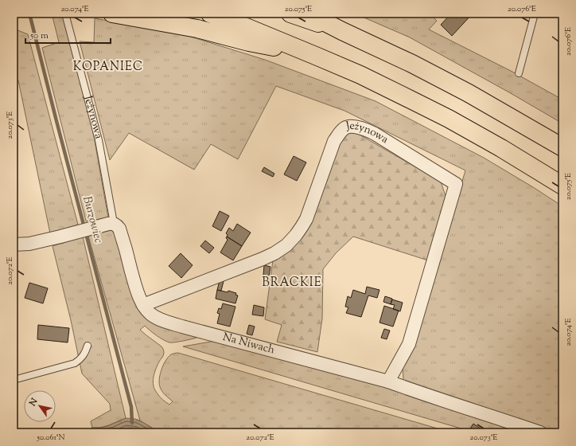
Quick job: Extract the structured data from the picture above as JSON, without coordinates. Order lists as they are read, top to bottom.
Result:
{
  "streets": {
    "street": ["Jeżynowa", "Na Niwach"]
  },
  "crossings": [
    ["Jeżynowa", "Na Niwach"]
  ],
  "districts": ["KOPANIEC", "BRACKIE"],
  "water": ["Burzowiec"],
  "scale_bar": "50 m",
  "north": "top left",
  "coordinates": [
    "20.074°E",
    "20.075°E",
    "20.076°E",
    "20.073°E",
    "20.072°E",
    "50.061°N"
  ]
}
